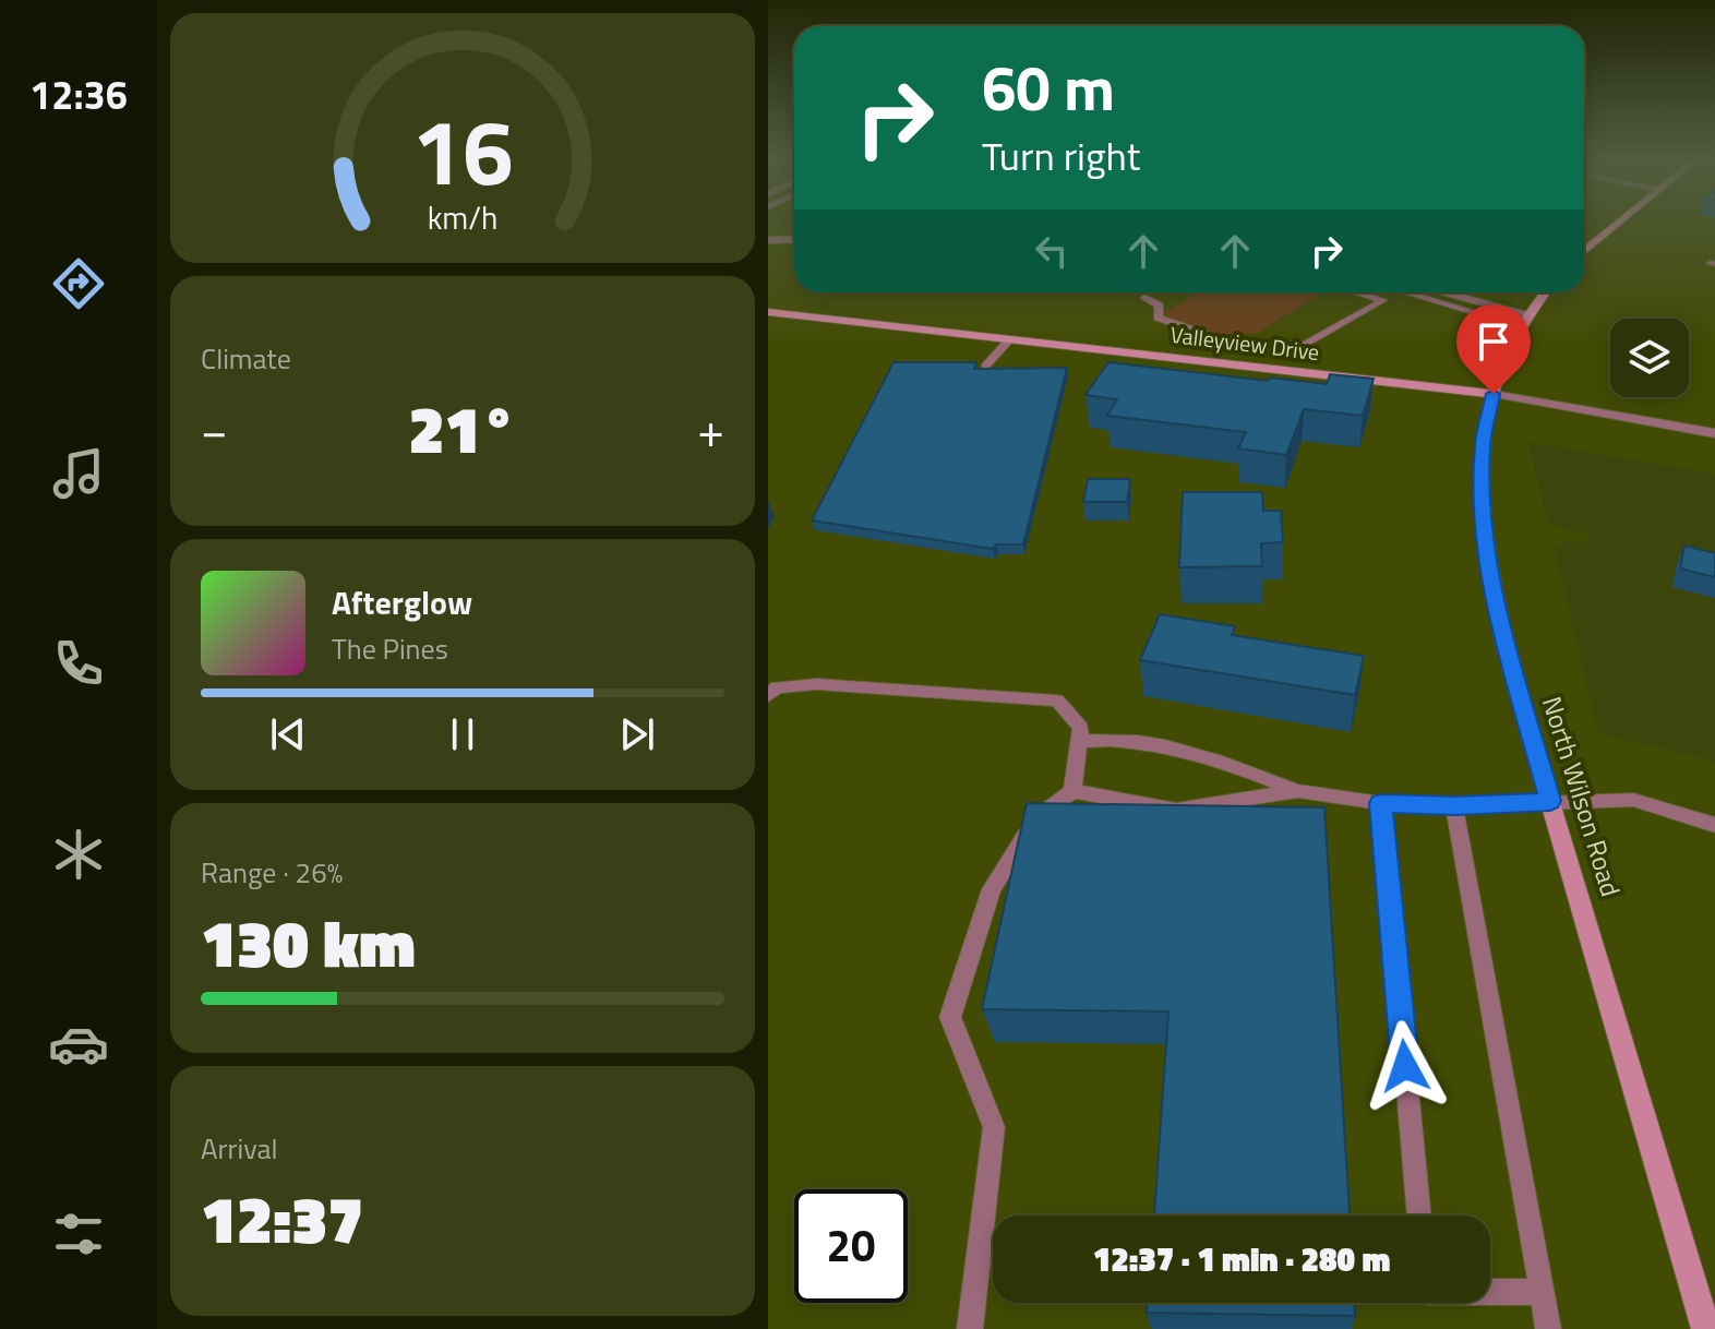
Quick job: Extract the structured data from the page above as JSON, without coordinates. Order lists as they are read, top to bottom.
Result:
{
  "streets": {
    "main road": ["Valleyview Drive", "North Wilson Road"]
  },
  "crossings": [
    ["Valleyview Drive", "North Wilson Road"]
  ],
  "page": {
    "tabs": "12:36",
    "turn": ["60 m", "Turn right"],
    "tile": [
      "Climate",
      ["Range · 26%", "130 km"],
      ["Arrival", "12:37"]
    ],
    "heat": ["−", "21°", "+"],
    "song": ["Afterglow", "The Pines"],
    "limit": "20",
    "trip": "12:37 · 1 min · 280 m",
    "gauge": ["16", "km/h"]
  }
}
